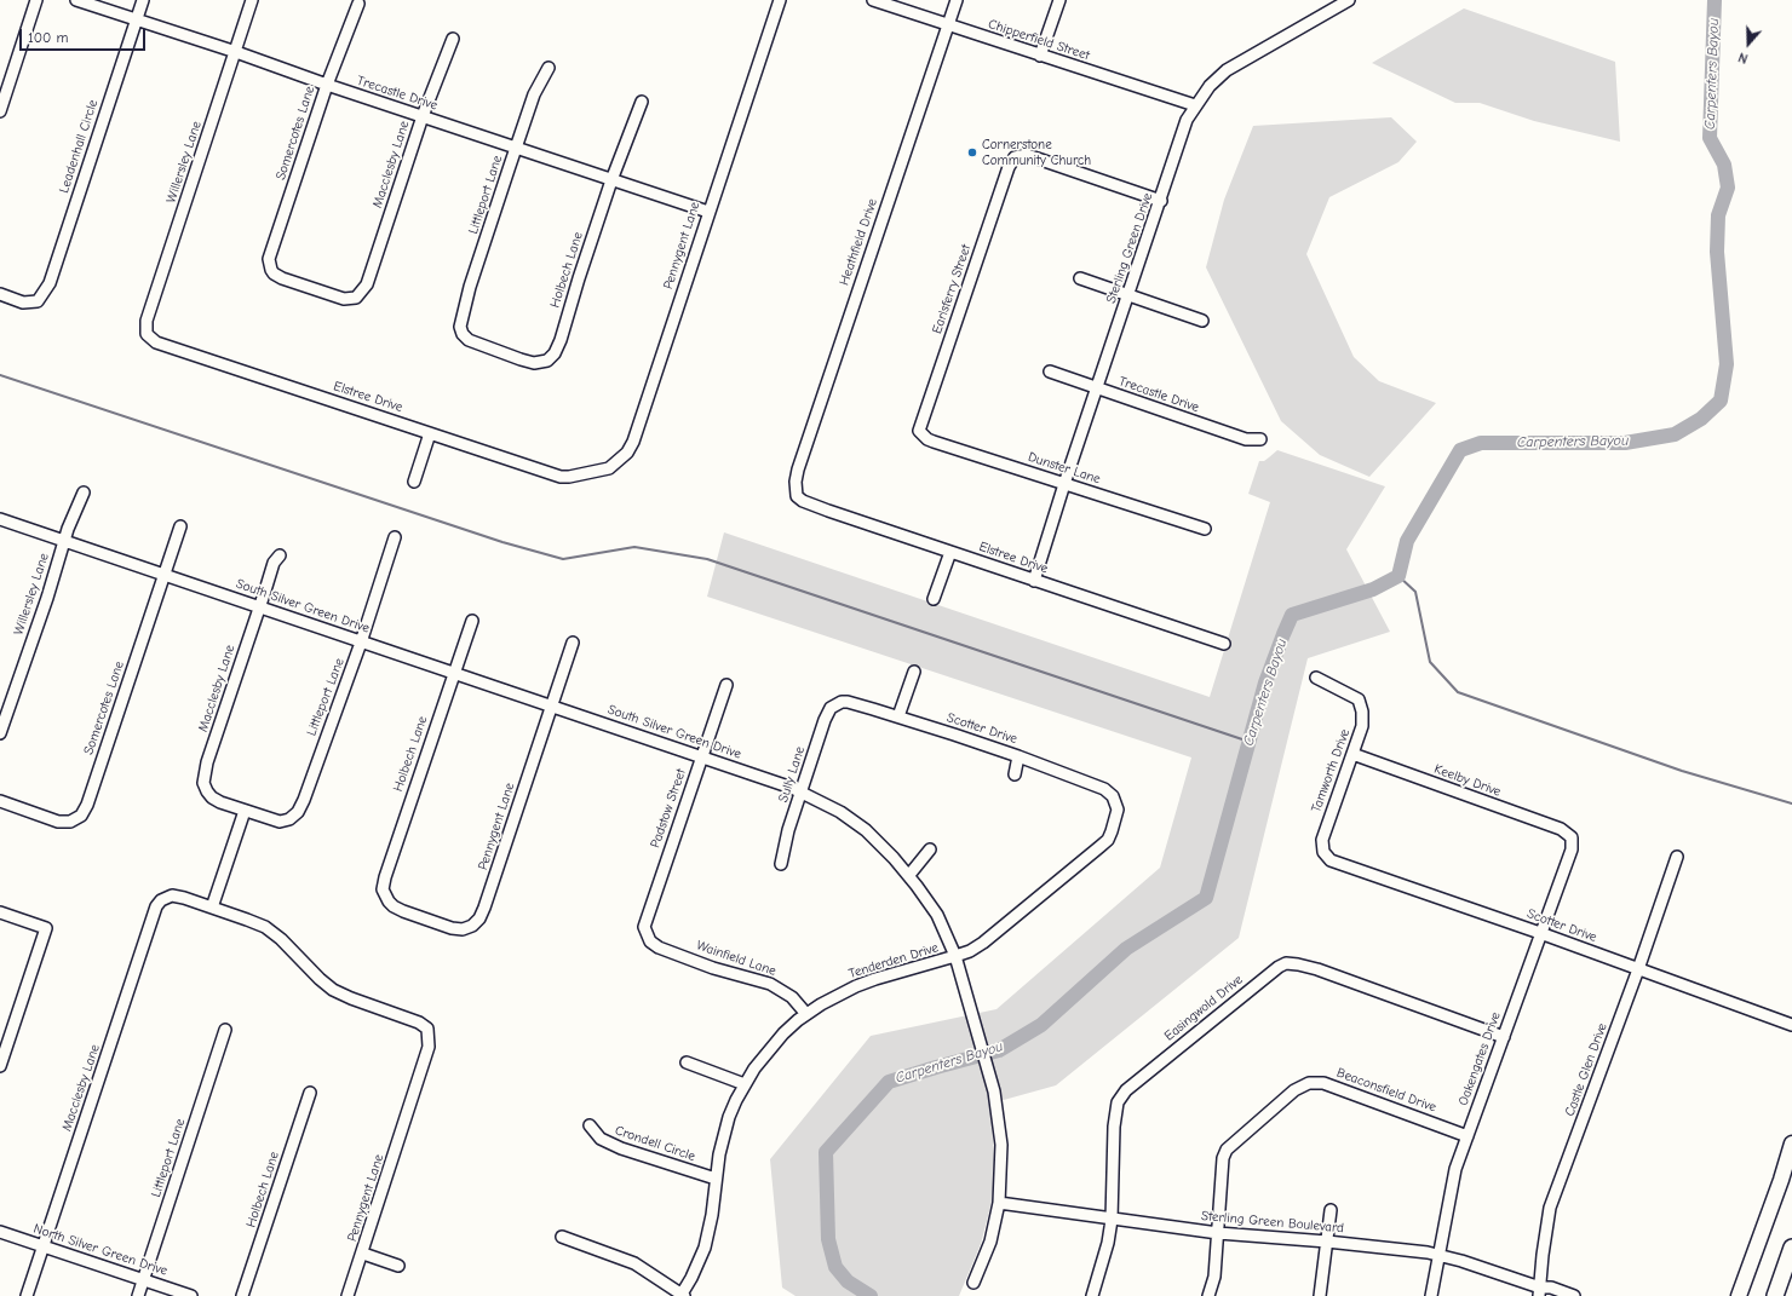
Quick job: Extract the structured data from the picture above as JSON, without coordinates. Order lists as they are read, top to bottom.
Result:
{
  "streets": {
    "street": [
      "Chipperfield Street",
      "Trecastle Drive",
      "Somercotes Lane",
      "Leadenhall Circle",
      "Willersley Lane",
      "Macclesby Lane",
      "Littleport Lane",
      "Heathfield Drive",
      "Pennygent Lane",
      "Sterling Green Drive",
      "Holbech Lane",
      "Earlsferry Street",
      "Elstree Drive",
      "Dunster Lane",
      "South Silver Green Drive",
      "Scotter Drive",
      "Tamworth Drive",
      "Sully Lane",
      "Keelby Drive",
      "Padstow Street",
      "Wainfield Lane",
      "Tenderden Drive",
      "Easingwold Drive",
      "Oakengates Drive",
      "Castle Glen Drive",
      "Beaconsfield Drive",
      "Crondell Circle",
      "Sterling Green Boulevard",
      "North Silver Green Drive"
    ]
  },
  "crossings": [
    ["Chipperfield Street", "Heathfield Drive"],
    ["Chipperfield Street", "Sterling Green Drive"],
    ["Trecastle Drive", "Somercotes Lane"],
    ["Trecastle Drive", "Leadenhall Circle"],
    ["Trecastle Drive", "Willersley Lane"],
    ["Trecastle Drive", "Macclesby Lane"],
    ["Trecastle Drive", "Littleport Lane"],
    ["Trecastle Drive", "Pennygent Lane"],
    ["Trecastle Drive", "Sterling Green Drive"],
    ["Trecastle Drive", "Holbech Lane"],
    ["Somercotes Lane", "Macclesby Lane"],
    ["Somercotes Lane", "South Silver Green Drive"],
    ["Willersley Lane", "Elstree Drive"],
    ["Willersley Lane", "South Silver Green Drive"],
    ["Macclesby Lane", "Littleport Lane"],
    ["Macclesby Lane", "Pennygent Lane"],
    ["Macclesby Lane", "South Silver Green Drive"],
    ["Macclesby Lane", "North Silver Green Drive"],
    ["Littleport Lane", "Holbech Lane"],
    ["Littleport Lane", "South Silver Green Drive"],
    ["Littleport Lane", "North Silver Green Drive"],
    ["Heathfield Drive", "Elstree Drive"],
    ["Pennygent Lane", "Holbech Lane"],
    ["Pennygent Lane", "Elstree Drive"],
    ["Pennygent Lane", "South Silver Green Drive"],
    ["Sterling Green Drive", "Earlsferry Street"],
    ["Sterling Green Drive", "Elstree Drive"],
    ["Sterling Green Drive", "Dunster Lane"],
    ["Holbech Lane", "South Silver Green Drive"],
    ["Earlsferry Street", "Dunster Lane"],
    ["South Silver Green Drive", "Sully Lane"],
    ["South Silver Green Drive", "Padstow Street"],
    ["South Silver Green Drive", "Tenderden Drive"],
    ["South Silver Green Drive", "Sterling Green Boulevard"],
    ["Scotter Drive", "Tamworth Drive"],
    ["Scotter Drive", "Sully Lane"],
    ["Scotter Drive", "Tenderden Drive"],
    ["Scotter Drive", "Oakengates Drive"],
    ["Scotter Drive", "Castle Glen Drive"],
    ["Tamworth Drive", "Keelby Drive"],
    ["Keelby Drive", "Oakengates Drive"],
    ["Padstow Street", "Wainfield Lane"],
    ["Wainfield Lane", "Tenderden Drive"],
    ["Tenderden Drive", "Crondell Circle"],
    ["Easingwold Drive", "Oakengates Drive"],
    ["Easingwold Drive", "Sterling Green Boulevard"],
    ["Oakengates Drive", "Beaconsfield Drive"],
    ["Oakengates Drive", "Sterling Green Boulevard"],
    ["Castle Glen Drive", "Sterling Green Boulevard"],
    ["Beaconsfield Drive", "Sterling Green Boulevard"]
  ],
  "water": ["Carpenters Bayou"],
  "places": ["Cornerstone Community Church"],
  "scale_bar": "100 m",
  "north": "bottom"
}
